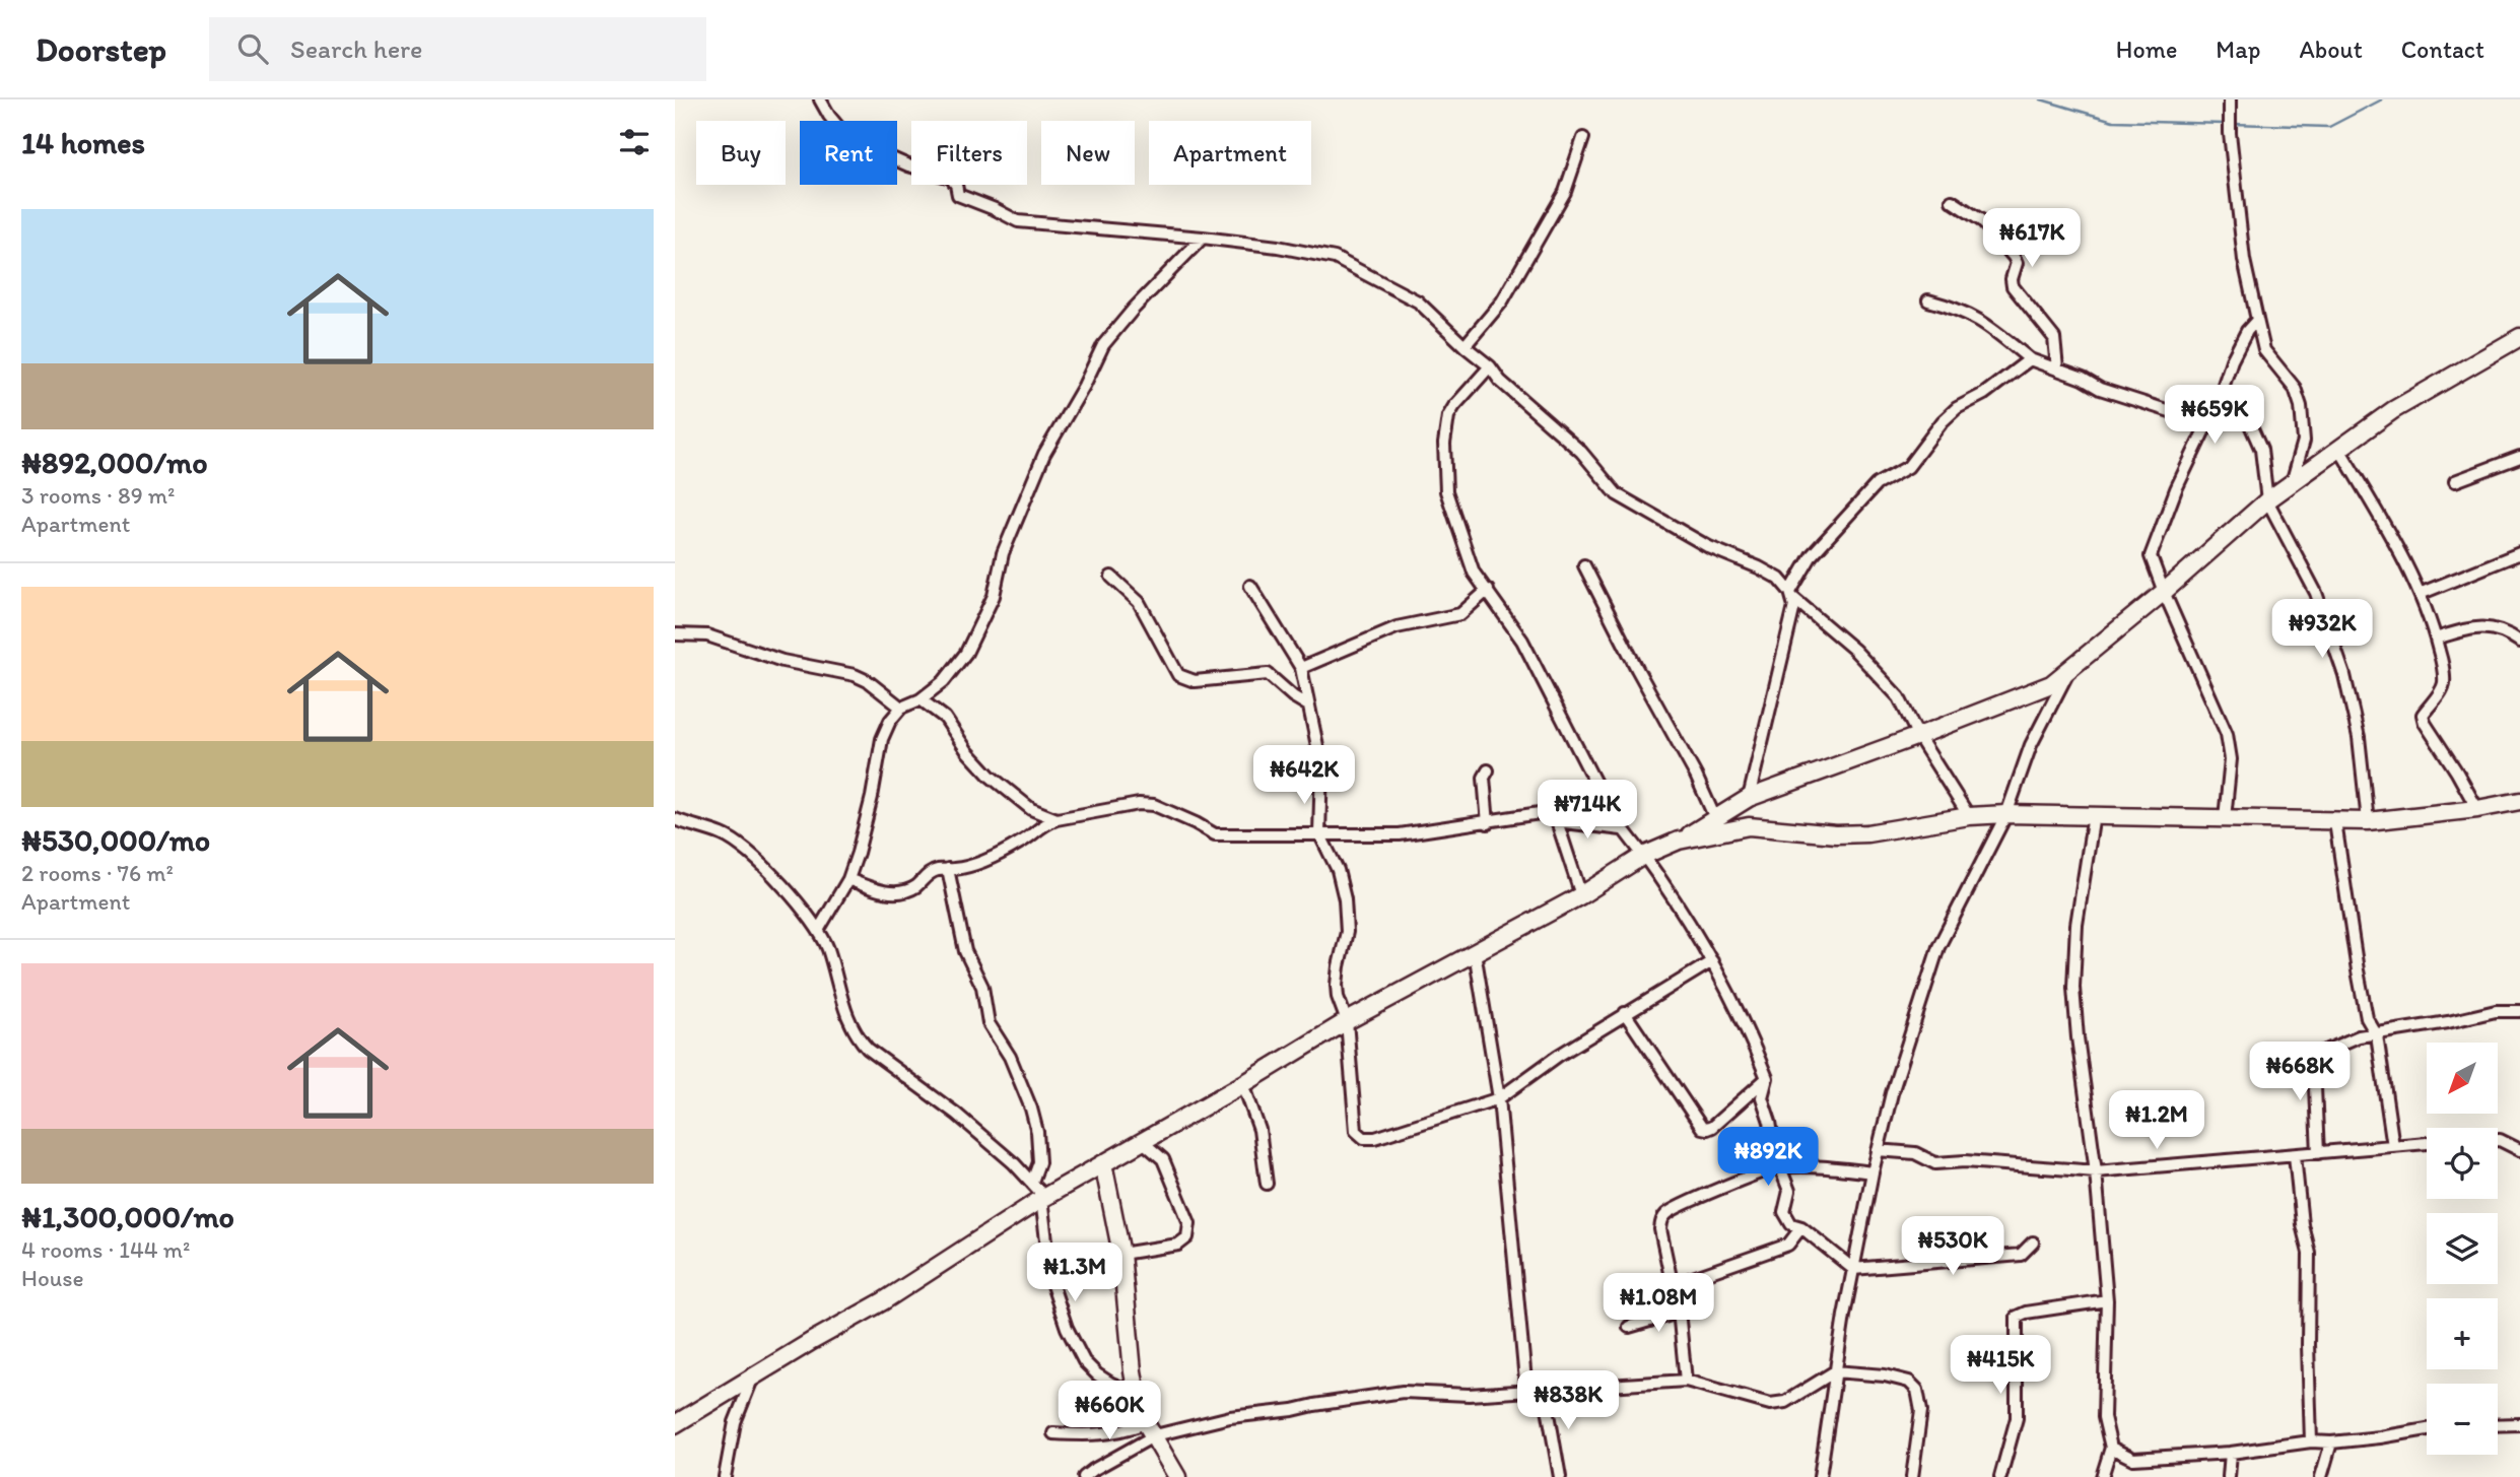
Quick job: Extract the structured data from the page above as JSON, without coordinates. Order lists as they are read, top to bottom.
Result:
{
  "north": "bottom left",
  "page": {
    "header": "Doorstep",
    "search": "Search here",
    "nav": [
      "Home",
      "Map",
      "About",
      "Contact"
    ],
    "heading": "14 homes",
    "chip": [
      "Buy",
      "Rent",
      "Filters",
      "New",
      "Apartment"
    ],
    "list": [
      {
        "name": "₦892,000/mo",
        "note": "3 rooms · 89 m² · Apartment"
      },
      {
        "name": "₦530,000/mo",
        "note": "2 rooms · 76 m² · Apartment"
      },
      {
        "name": "₦1,300,000/mo",
        "note": "4 rooms · 144 m² · House"
      }
    ],
    "price": [
      "₦617K",
      "₦659K",
      "₦932K",
      "₦642K",
      "₦714K",
      "₦668K",
      "₦1.2M",
      "₦892K",
      "₦530K",
      "₦1.3M",
      "₦1.08M",
      "₦415K",
      "₦838K",
      "₦660K"
    ],
    "map_buttons": ["+", "−"]
  }
}
